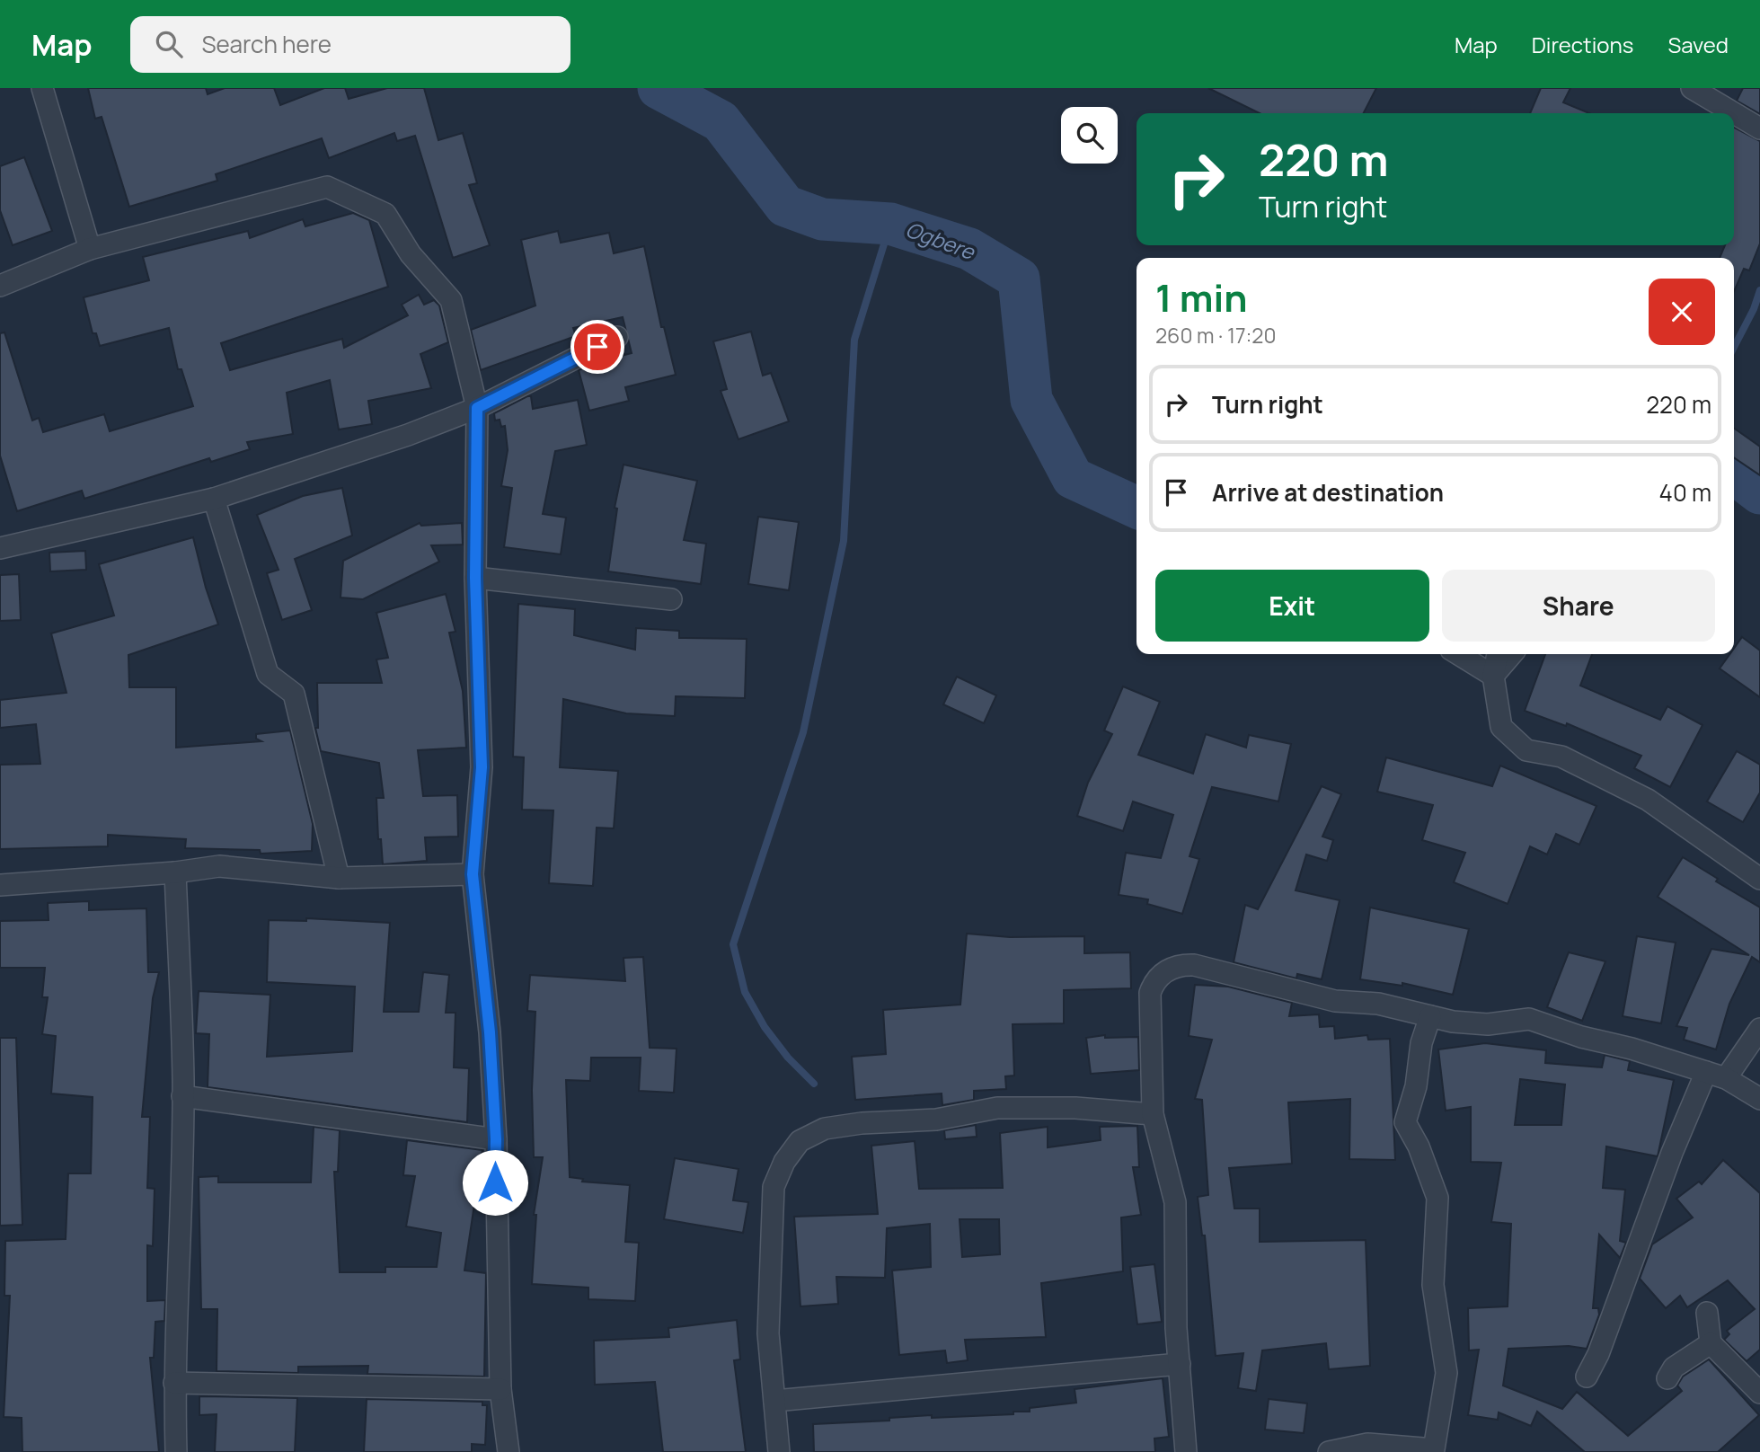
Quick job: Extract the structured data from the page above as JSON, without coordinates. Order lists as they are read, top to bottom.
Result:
{
  "water": ["Ogbere"],
  "page": {
    "header": "Map",
    "search": "Search here",
    "nav": ["Map", "Directions", "Saved"],
    "turn": ["220 m", "Turn right"],
    "heading": ["1 min", "260 m · 17:20"],
    "list": [
      {
        "name": "Turn right",
        "value": "220 m"
      },
      {
        "name": "Arrive at destination",
        "value": "40 m"
      }
    ],
    "buttons": ["Exit", "Share"]
  }
}
